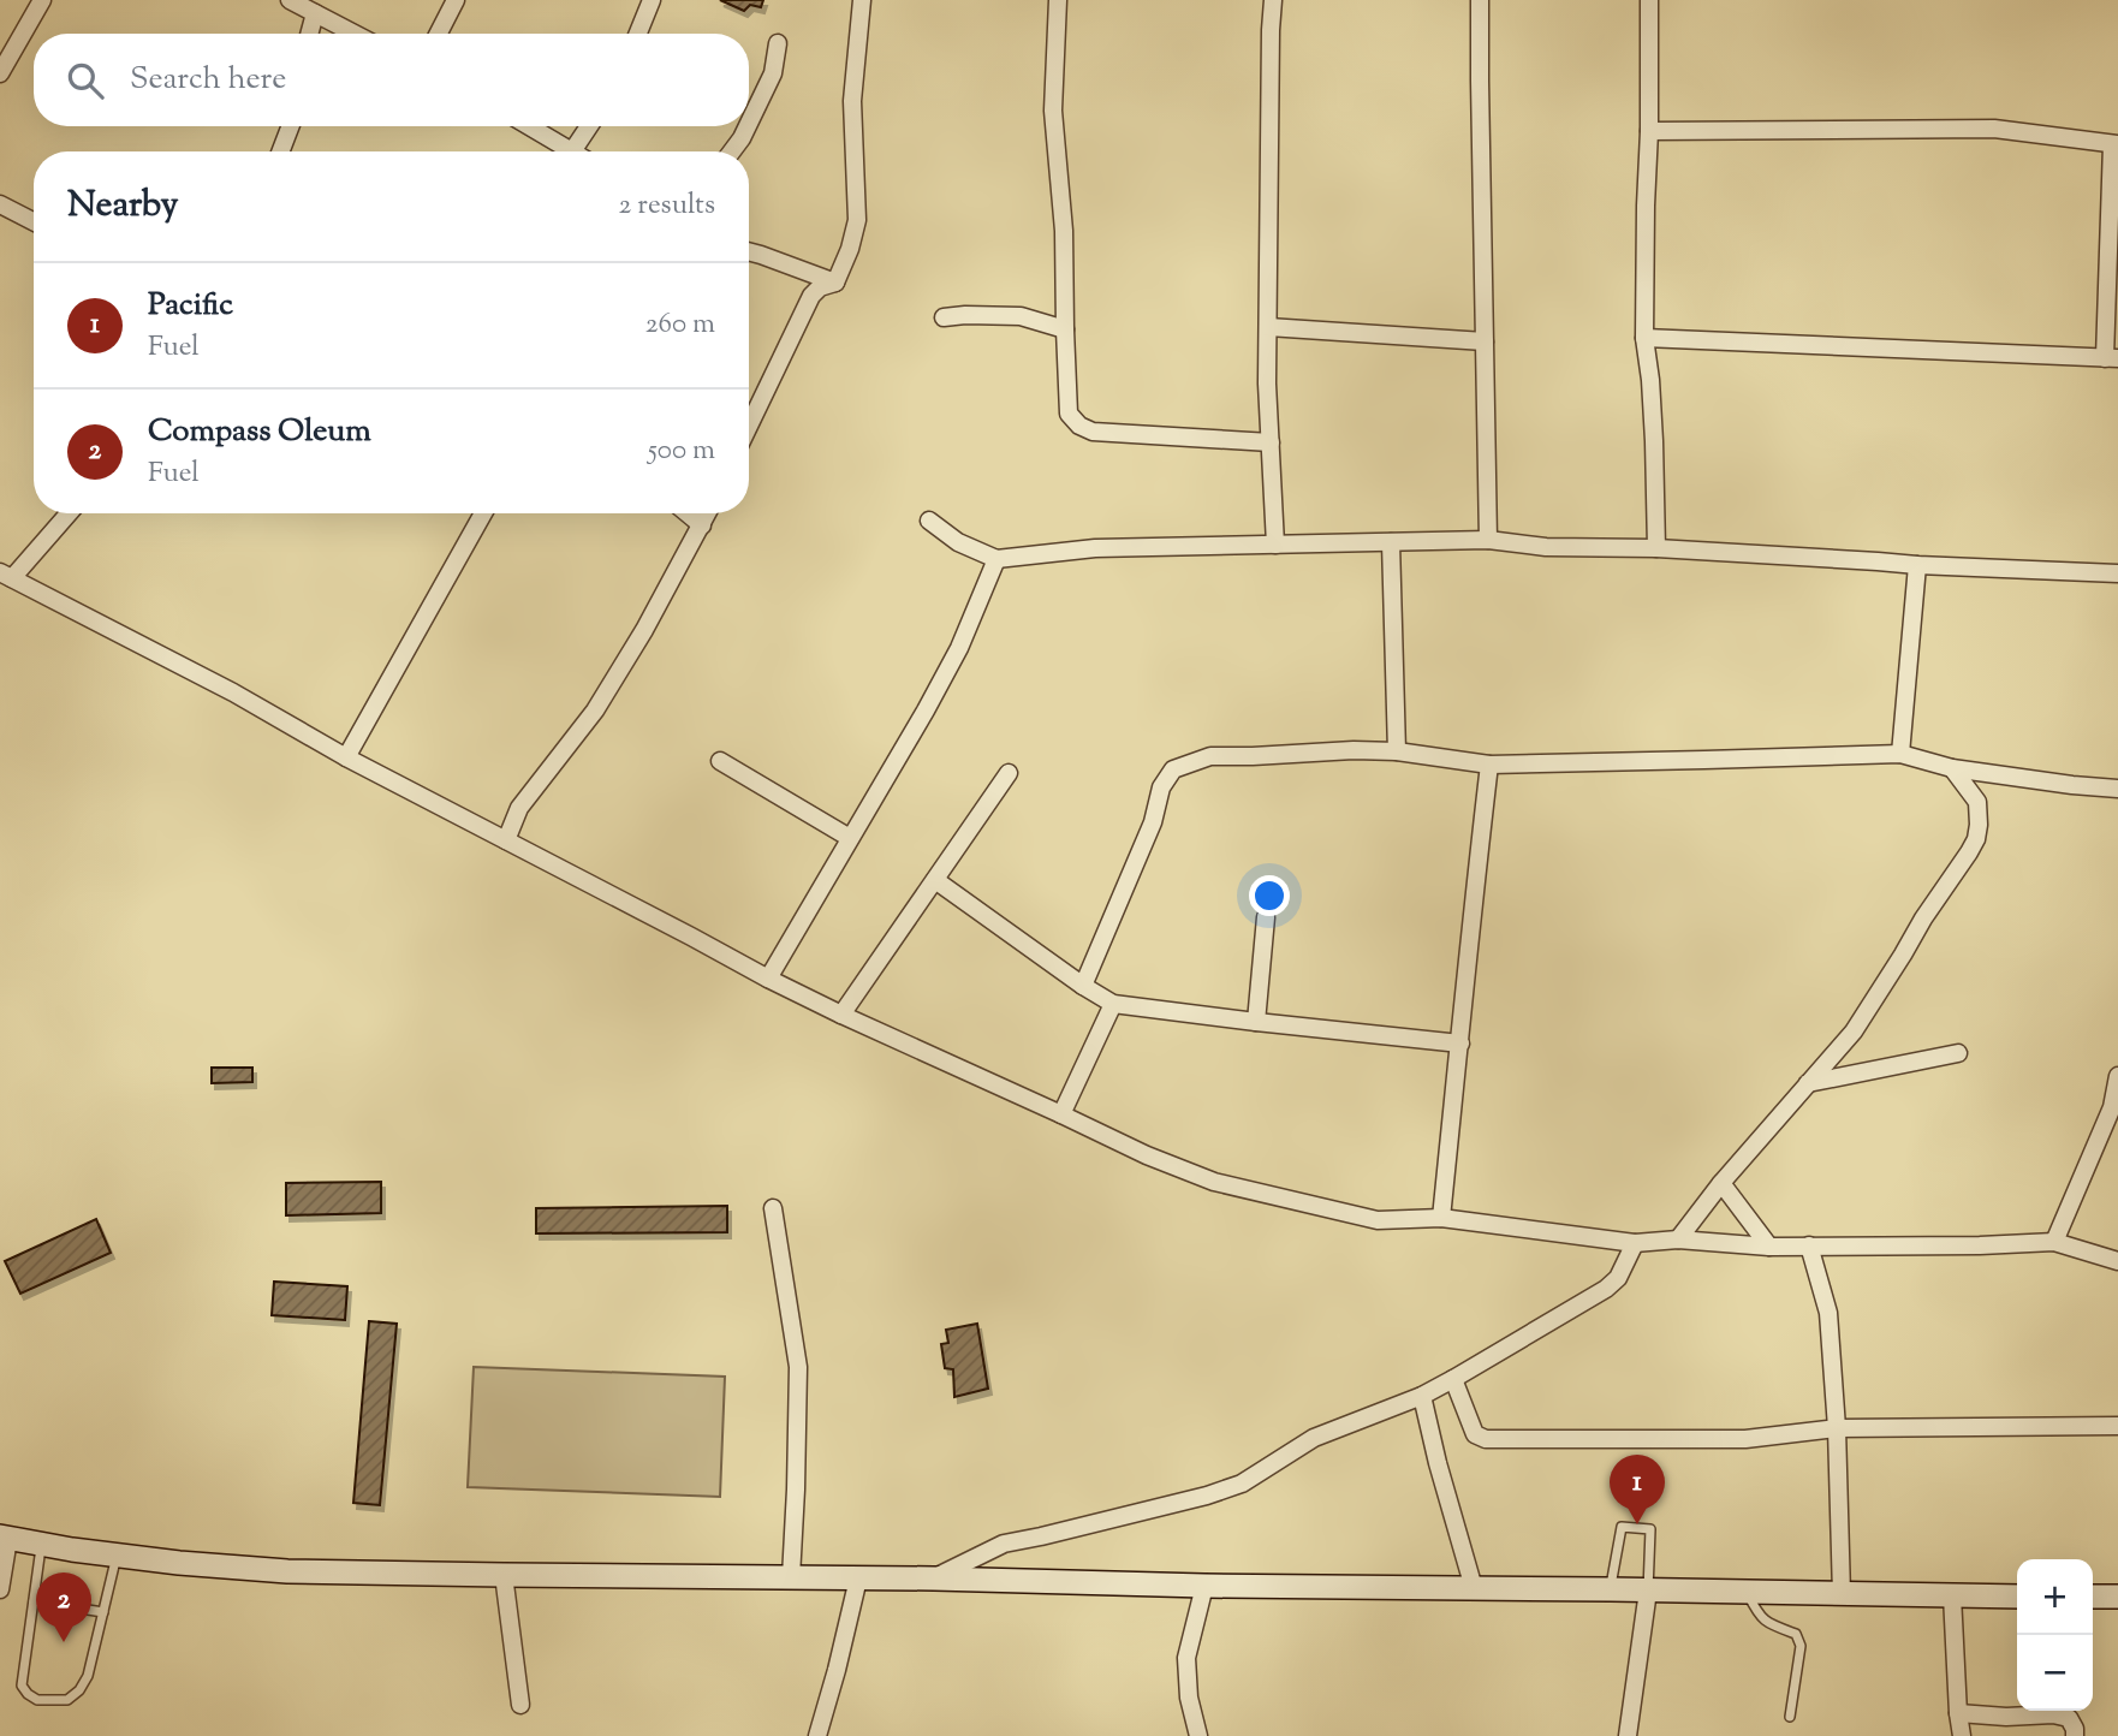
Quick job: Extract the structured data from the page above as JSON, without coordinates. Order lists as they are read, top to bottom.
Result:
{
  "page": {
    "search": "Search here",
    "heading": ["Nearby", "2 results"],
    "list": [
      {
        "mark": "1",
        "name": "Pacific",
        "note": "Fuel",
        "value": "260 m"
      },
      {
        "mark": "2",
        "name": "Compass Oleum",
        "note": "Fuel",
        "value": "500 m"
      }
    ],
    "pins": ["1", "2"],
    "map_buttons": ["+", "−"]
  }
}
